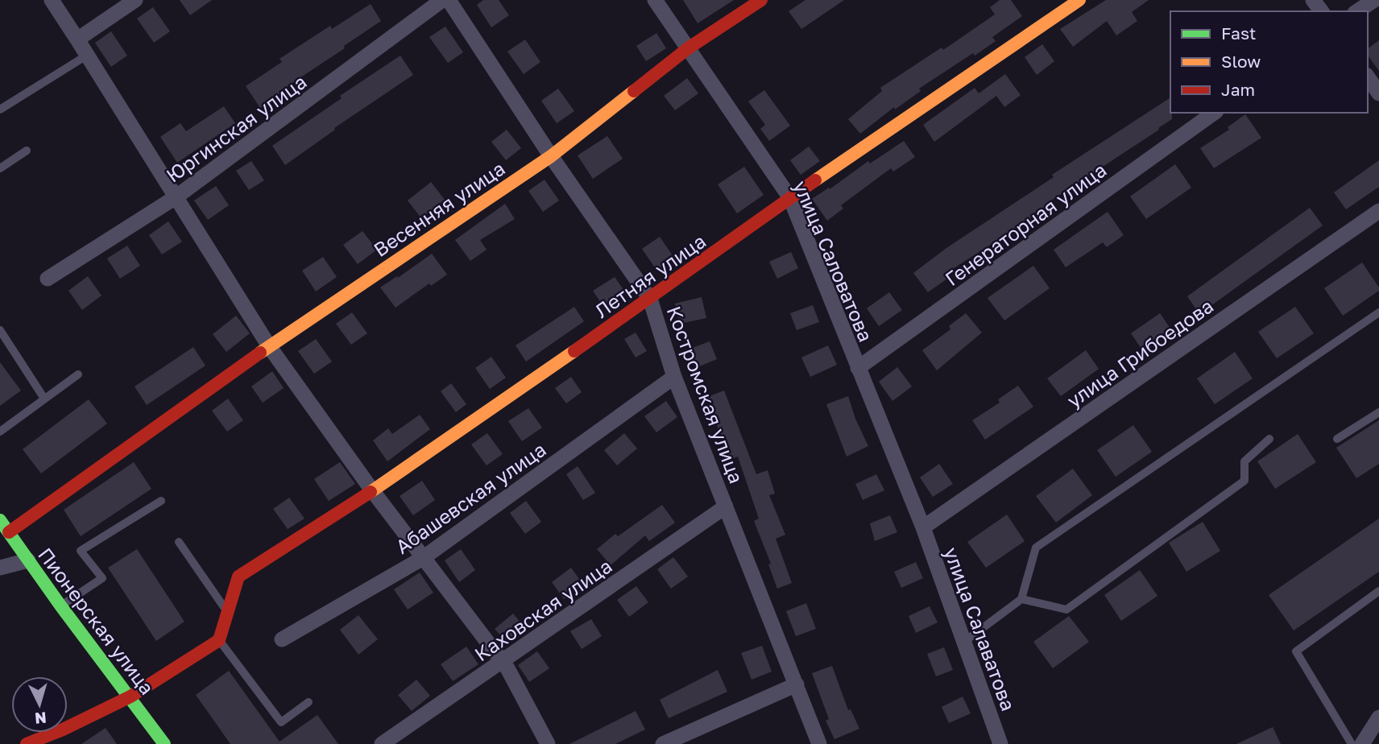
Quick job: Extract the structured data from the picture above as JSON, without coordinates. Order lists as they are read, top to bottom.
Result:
{
  "streets": {
    "street": [
      "Юргинская улица",
      "Весенняя улица",
      "Генераторная улица",
      "улица Саловатова",
      "Летняя улица",
      "улица Грибоедова",
      "Костромская улица",
      "Абашевская улица",
      "Каховская улица",
      "Пионерская улица",
      "улица Салаватова"
    ]
  },
  "crossings": [
    ["Весенняя улица", "улица Саловатова"],
    ["Весенняя улица", "Костромская улица"],
    ["Весенняя улица", "Пионерская улица"],
    ["Генераторная улица", "улица Саловатова"],
    ["улица Саловатова", "Летняя улица"],
    ["улица Саловатова", "улица Грибоедова"],
    ["улица Саловатова", "улица Салаватова"],
    ["Летняя улица", "Костромская улица"],
    ["улица Грибоедова", "улица Салаватова"],
    ["Костромская улица", "Абашевская улица"],
    ["Костромская улица", "Каховская улица"]
  ],
  "legend": ["Fast", "Slow", "Jam"],
  "north": "bottom"
}
